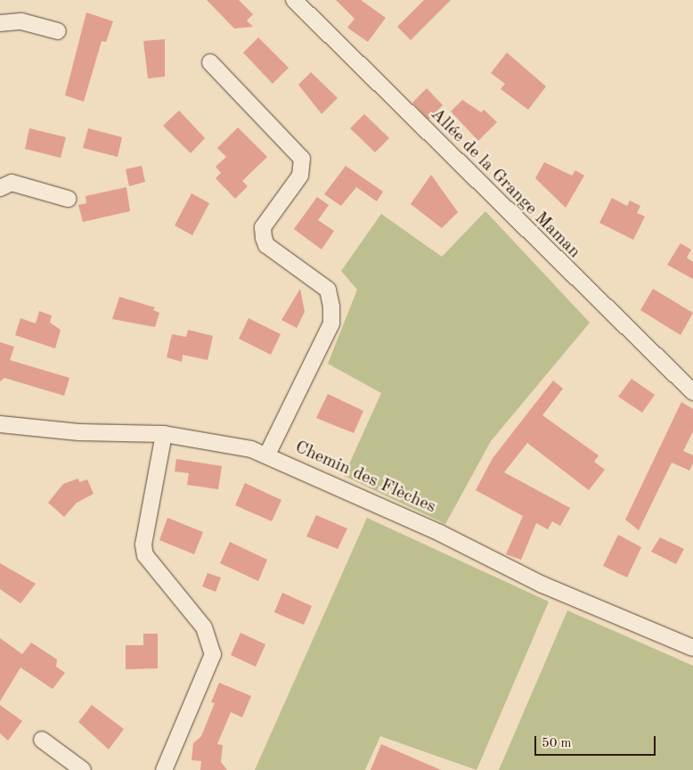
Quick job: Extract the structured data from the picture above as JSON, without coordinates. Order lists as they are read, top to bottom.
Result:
{
  "streets": {
    "street": ["Allée de la Grange Maman", "Chemin des Flèches"]
  },
  "scale_bar": "50 m"
}
